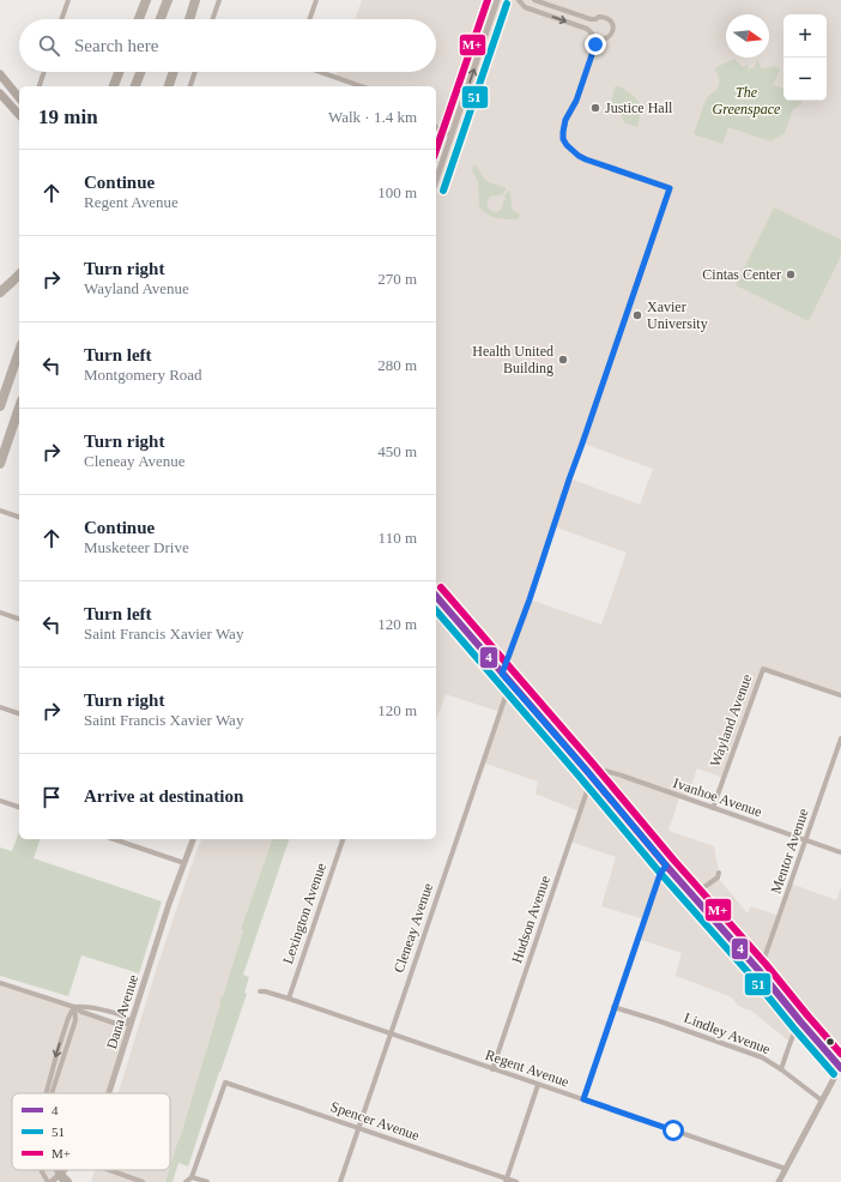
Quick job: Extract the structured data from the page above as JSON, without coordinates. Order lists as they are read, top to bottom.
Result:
{
  "streets": {
    "street": [
      "Wayland Avenue",
      "Ivanhoe Avenue",
      "Mentor Avenue",
      "Lexington Avenue",
      "Hudson Avenue",
      "Cleneay Avenue",
      "Dana Avenue",
      "Lindley Avenue",
      "Regent Avenue",
      "Spencer Avenue"
    ]
  },
  "crossings": [
    ["Wayland Avenue", "Ivanhoe Avenue"],
    ["Ivanhoe Avenue", "Mentor Avenue"],
    ["Lexington Avenue", "Regent Avenue"],
    ["Hudson Avenue", "Regent Avenue"],
    ["Cleneay Avenue", "Regent Avenue"],
    ["Cleneay Avenue", "Spencer Avenue"]
  ],
  "parks": ["The Greenspace"],
  "places": [
    "Justice Hall",
    "Cintas Center",
    "Xavier University",
    "Health United Building"
  ],
  "lines": ["transit line M+", "transit line 51", "transit line 4"],
  "legend": ["4", "51", "M+"],
  "north": "right",
  "page": {
    "map_buttons": ["+", "−"],
    "search": "Search here",
    "heading": ["19 min", "Walk · 1.4 km"],
    "list": [
      ["Continue", "Regent Avenue", "100 m"],
      ["Turn right", "Wayland Avenue", "270 m"],
      ["Turn left", "Montgomery Road", "280 m"],
      ["Turn right", "Cleneay Avenue", "450 m"],
      ["Continue", "Musketeer Drive", "110 m"],
      ["Turn left", "Saint Francis Xavier Way", "120 m"],
      ["Turn right", "Saint Francis Xavier Way", "120 m"],
      "Arrive at destination"
    ]
  }
}
